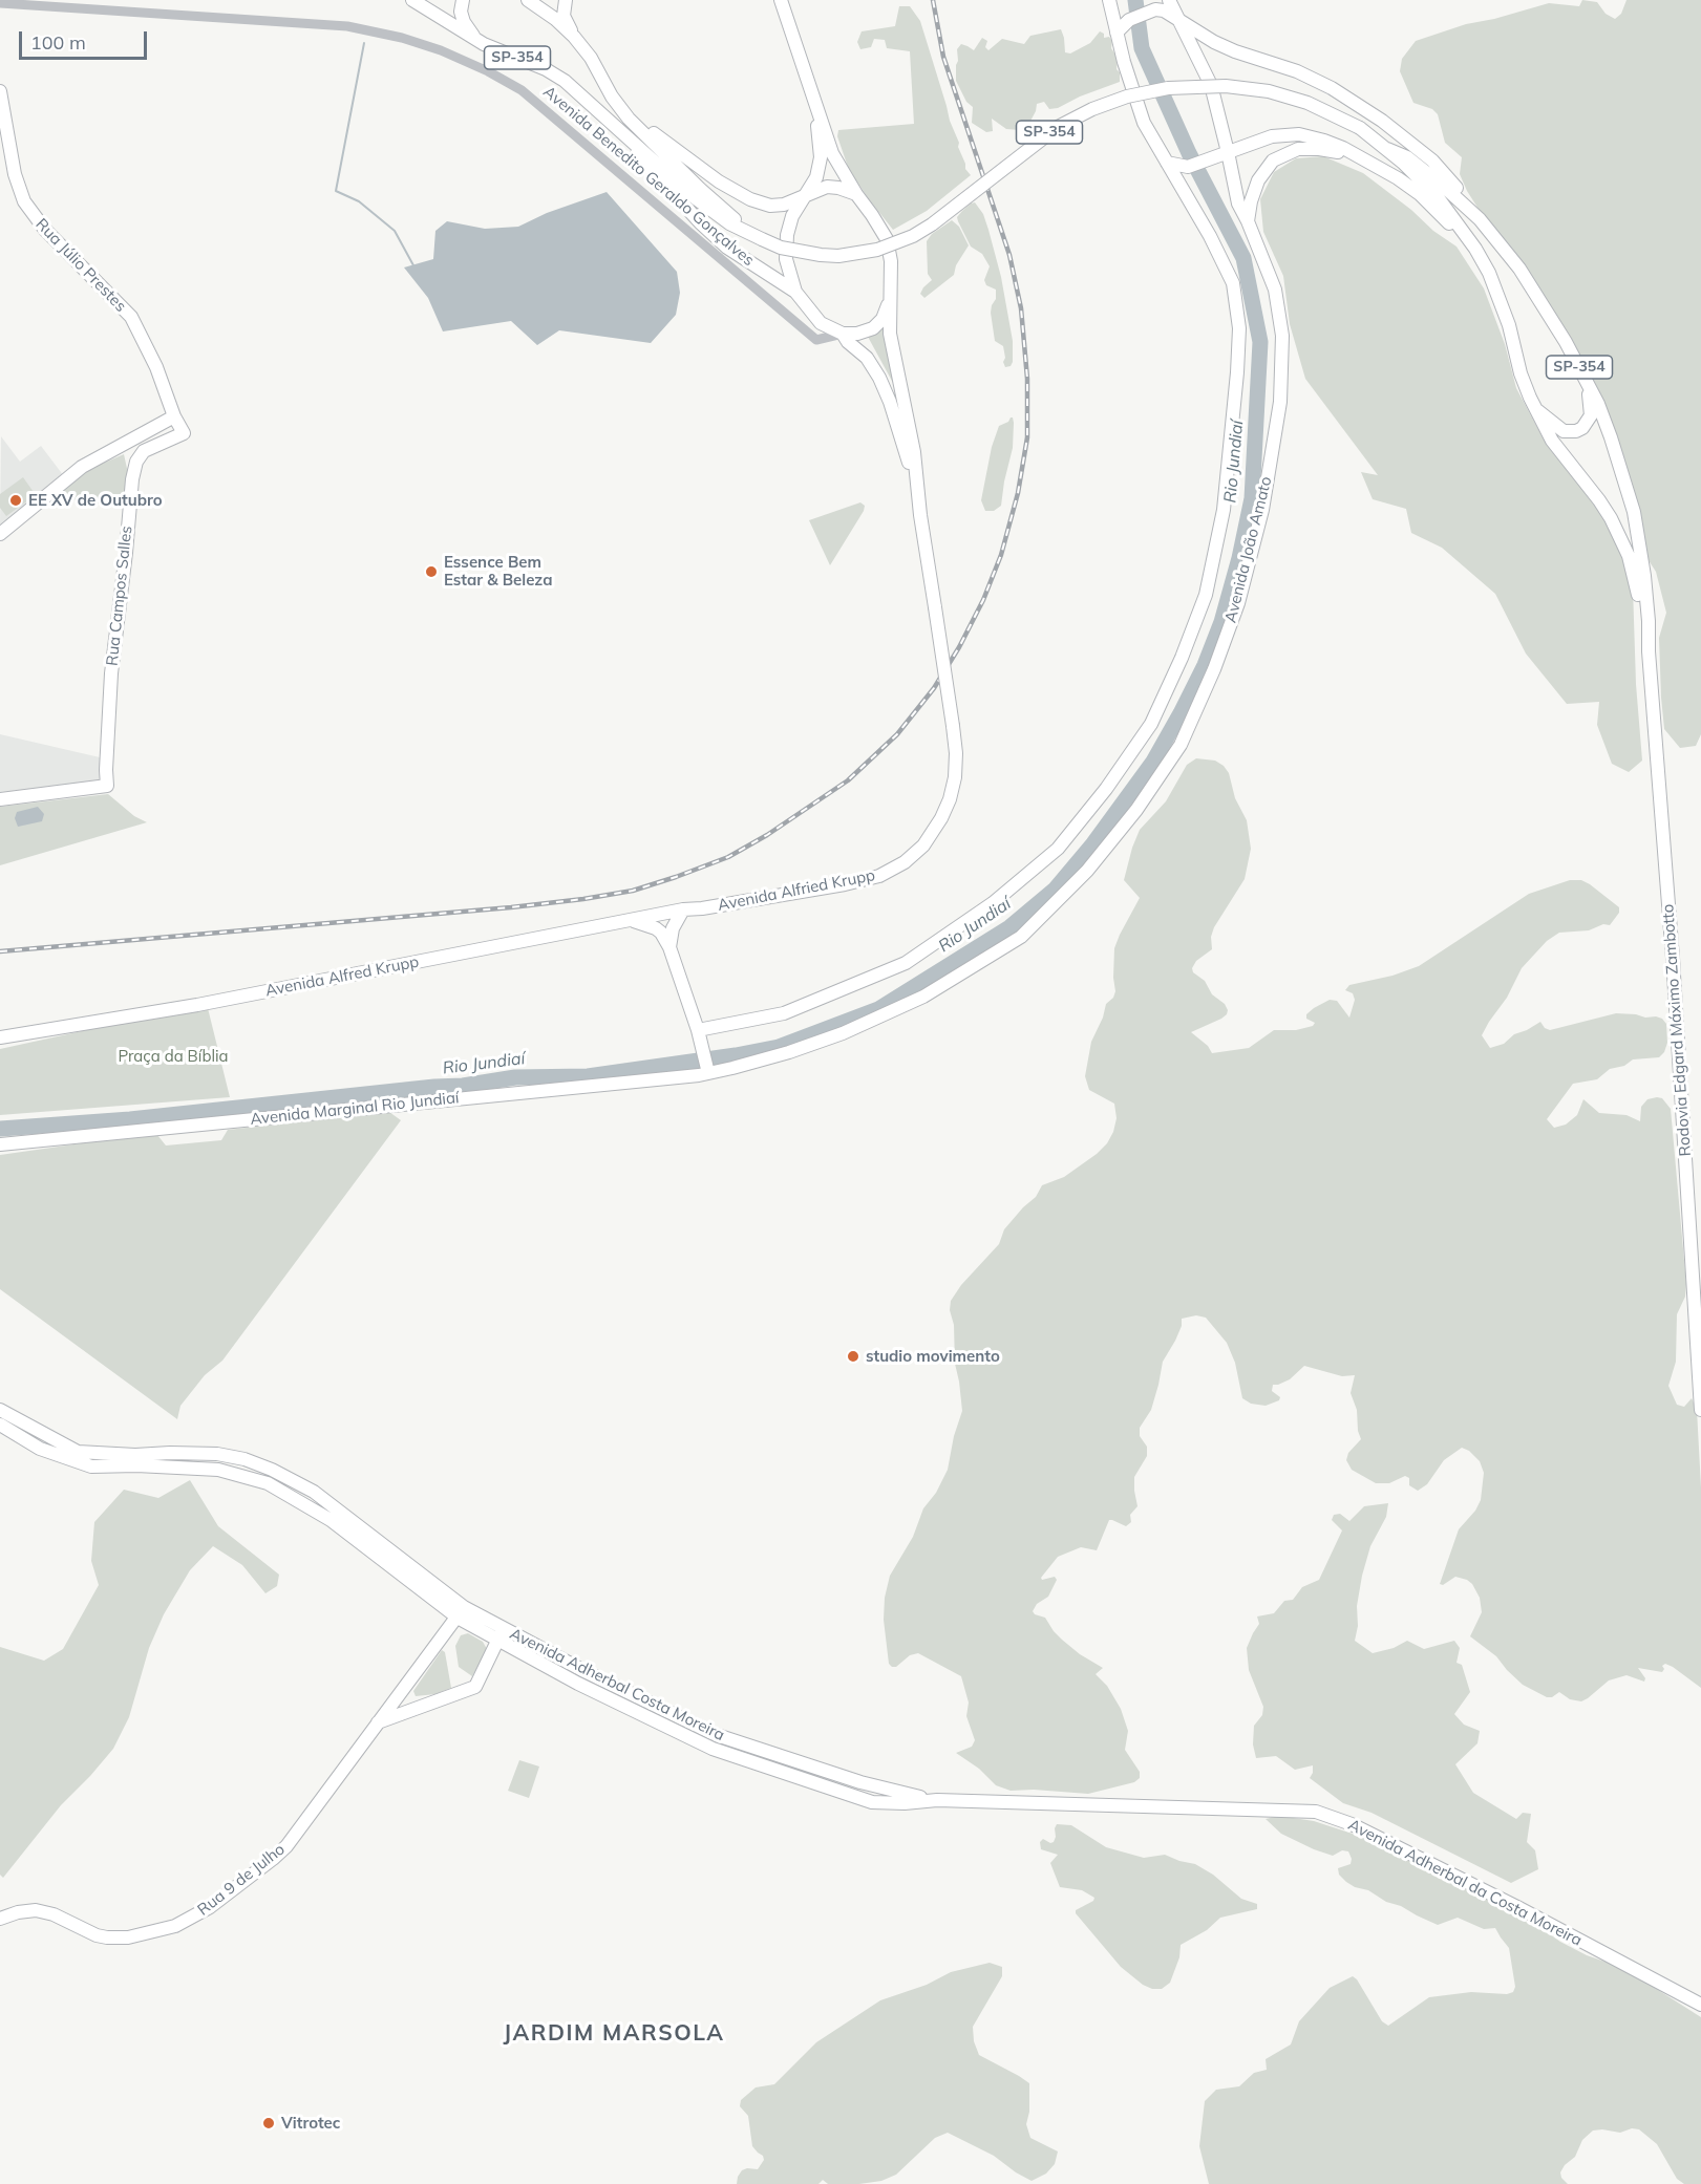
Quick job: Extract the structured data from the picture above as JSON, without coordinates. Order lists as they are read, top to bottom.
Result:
{
  "streets": {
    "main road": [
      "SP-354",
      "Rua Júlio Prestes",
      "Avenida João Amato",
      "Rua Campos Salles",
      "Avenida Alfried Krupp",
      "Avenida Alfred Krupp",
      "Rodovia Edgard Máximo Zambotto",
      "Avenida Marginal Rio Jundiaí",
      "Avenida Adherbal Costa Moreira",
      "Rua 9 de Julho",
      "Avenida Adherbal da Costa Moreira"
    ],
    "street": ["Avenida Benedito Geraldo Gonçalves"]
  },
  "crossings": [
    ["Rua Júlio Prestes", "Rua Campos Salles"],
    ["Avenida João Amato", "Avenida Marginal Rio Jundiaí"],
    ["Avenida Alfried Krupp", "Avenida Alfred Krupp"],
    ["Avenida Adherbal Costa Moreira", "Rua 9 de Julho"],
    ["Avenida Adherbal Costa Moreira", "Avenida Adherbal da Costa Moreira"]
  ],
  "districts": ["JARDIM MARSOLA"],
  "water": ["Rio Jundiaí"],
  "parks": ["Praça da Bíblia"],
  "places": [
    "EE XV de Outubro",
    "Essence Bem Estar & Beleza",
    "studio movimento",
    "Vitrotec"
  ],
  "scale_bar": "100 m"
}
